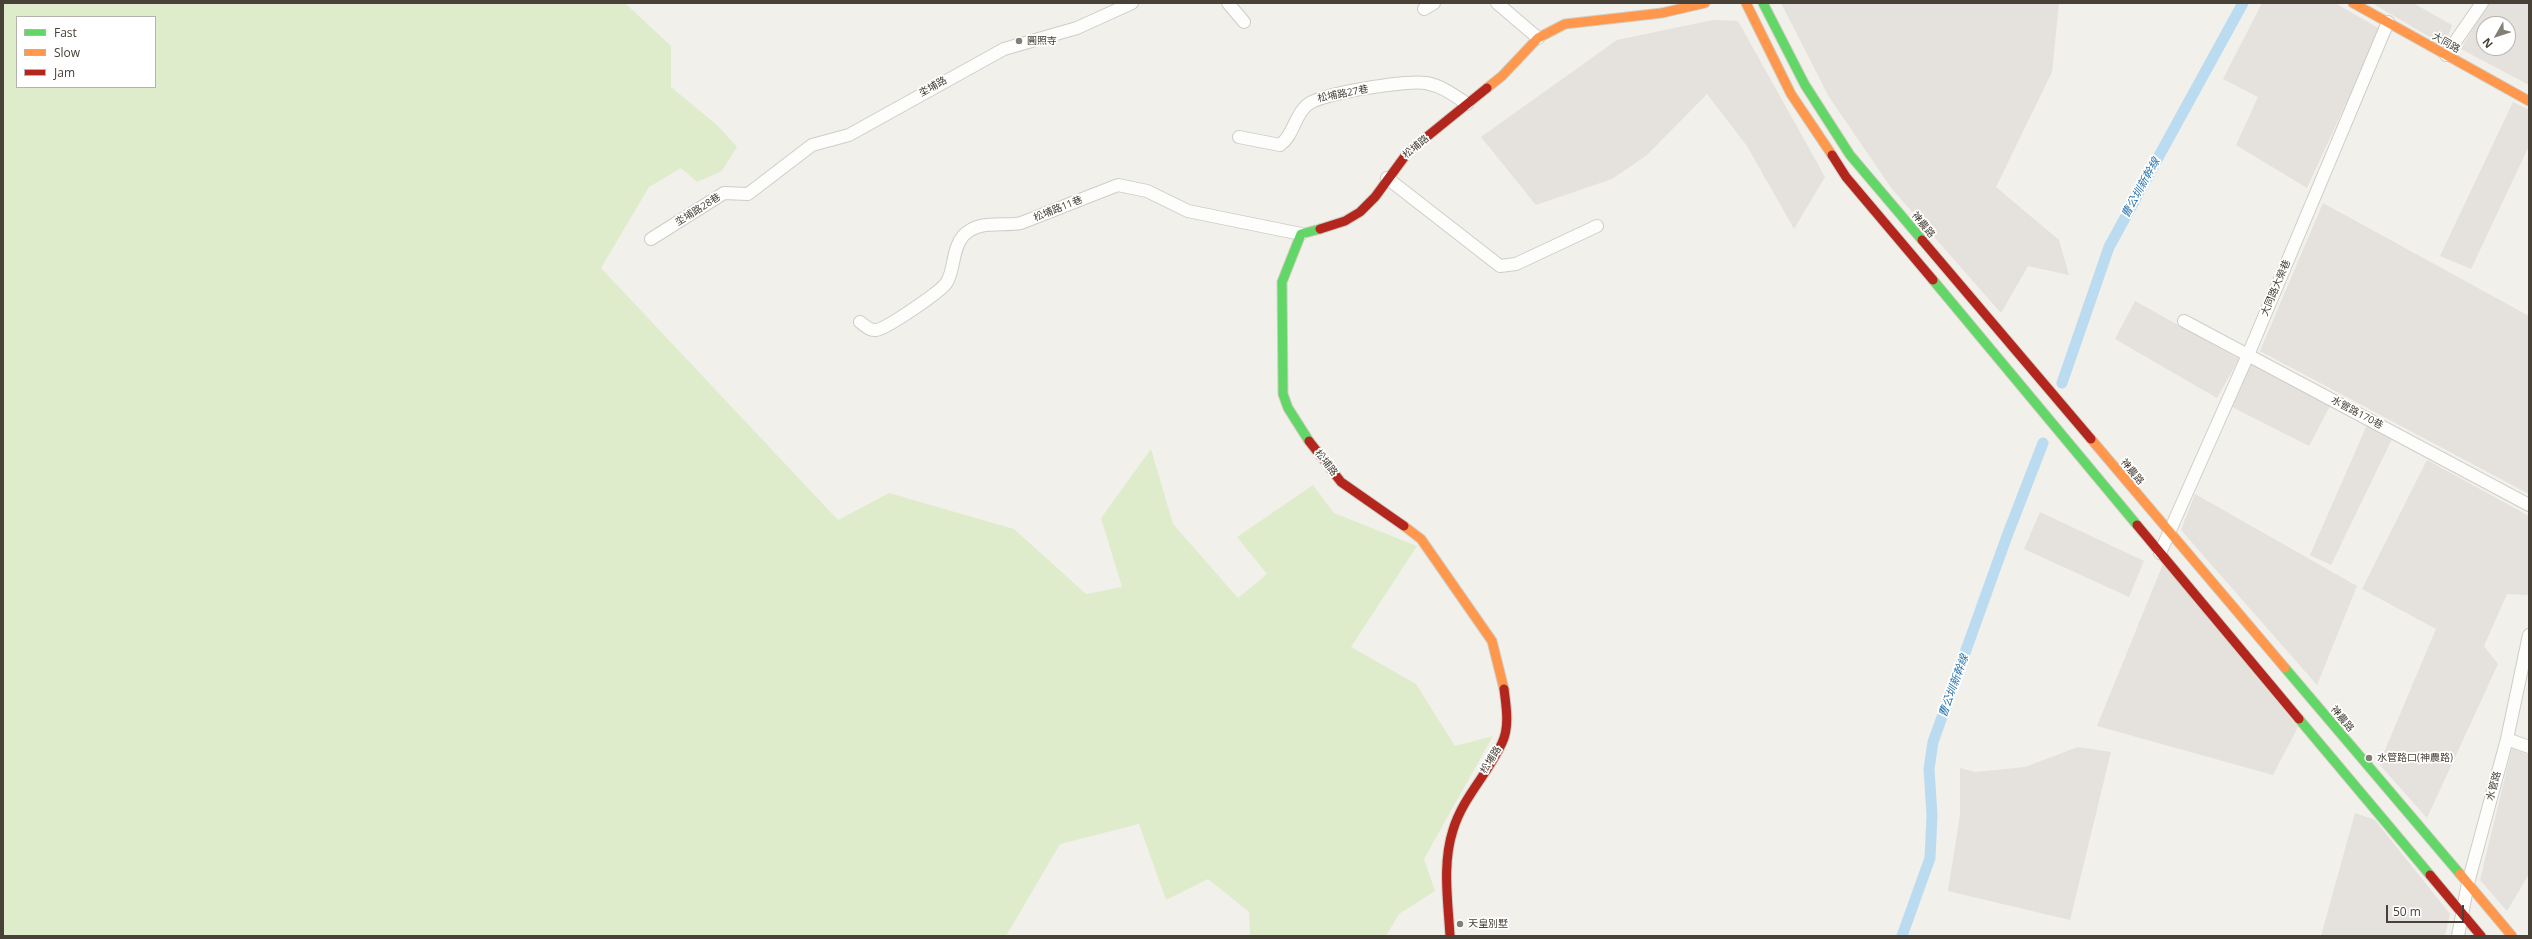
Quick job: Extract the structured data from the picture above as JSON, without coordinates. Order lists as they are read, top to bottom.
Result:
{
  "streets": {
    "street": [
      "大同路",
      "坔埔路",
      "松埔路27巷",
      "松埔路",
      "松埔路11巷",
      "坔埔路28巷",
      "神農路",
      "大同路大榮巷",
      "水管路170巷",
      "水管路"
    ]
  },
  "crossings": [
    ["大同路", "大同路大榮巷"],
    ["坔埔路", "坔埔路28巷"],
    ["松埔路27巷", "松埔路"],
    ["松埔路", "松埔路11巷"],
    ["神農路", "大同路大榮巷"],
    ["神農路", "水管路"],
    ["大同路大榮巷", "水管路170巷"]
  ],
  "water": ["曹公圳新幹線"],
  "places": ["圓照寺", "水管路口(神農路)", "天皇別墅"],
  "legend": ["Fast", "Slow", "Jam"],
  "scale_bar": "50 m",
  "north": "bottom left"
}
